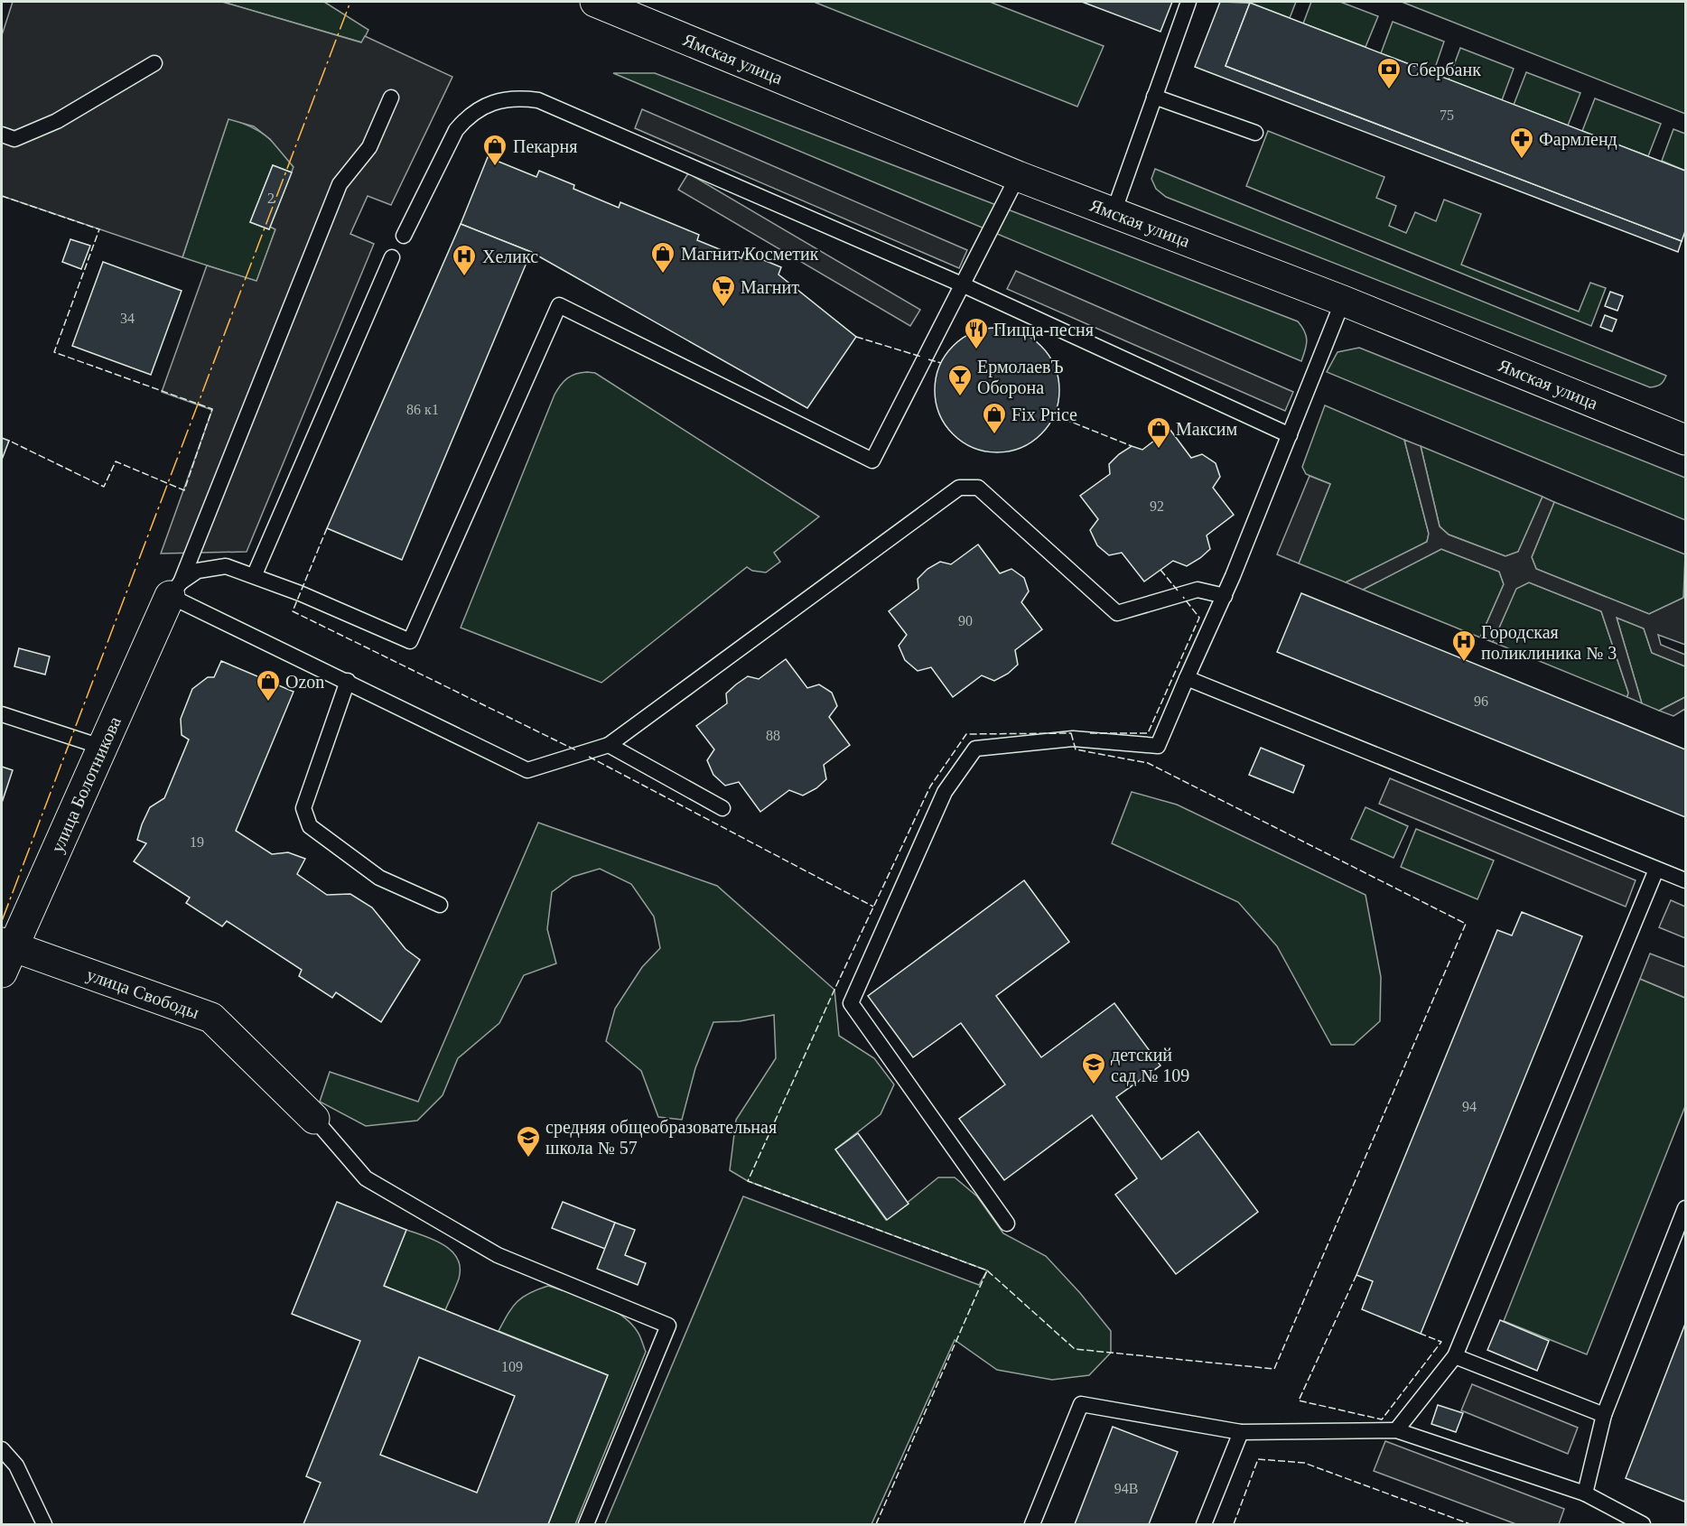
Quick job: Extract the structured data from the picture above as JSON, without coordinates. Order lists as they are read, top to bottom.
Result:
{
  "streets": {
    "main road": ["Ямская улица", "улица Болотникова", "улица Свободы"]
  },
  "crossings": [
    ["улица Болотникова", "улица Свободы"]
  ],
  "places": {
    "bank": ["Сбербанк"],
    "pharmacy": ["Фармленд"],
    "shop": [
      "Пекарня",
      "Магнит Косметик",
      "Fix Price",
      "Максим",
      "Ozon"
    ],
    "hospital": ["Хеликс", "Городская поликлиника № 3"],
    "supermarket": ["Магнит"],
    "restaurant": ["Пицца-песня"],
    "bar": ["ЕрмолаевЪ Оборона"],
    "school or university": ["детский сад № 109", "средняя общеобразовательная школа № 57"]
  },
  "house_numbers": [
    "75",
    "2",
    "34",
    "86 к1",
    "92",
    "90",
    "96",
    "88",
    "19",
    "94",
    "109",
    "94В"
  ]
}
